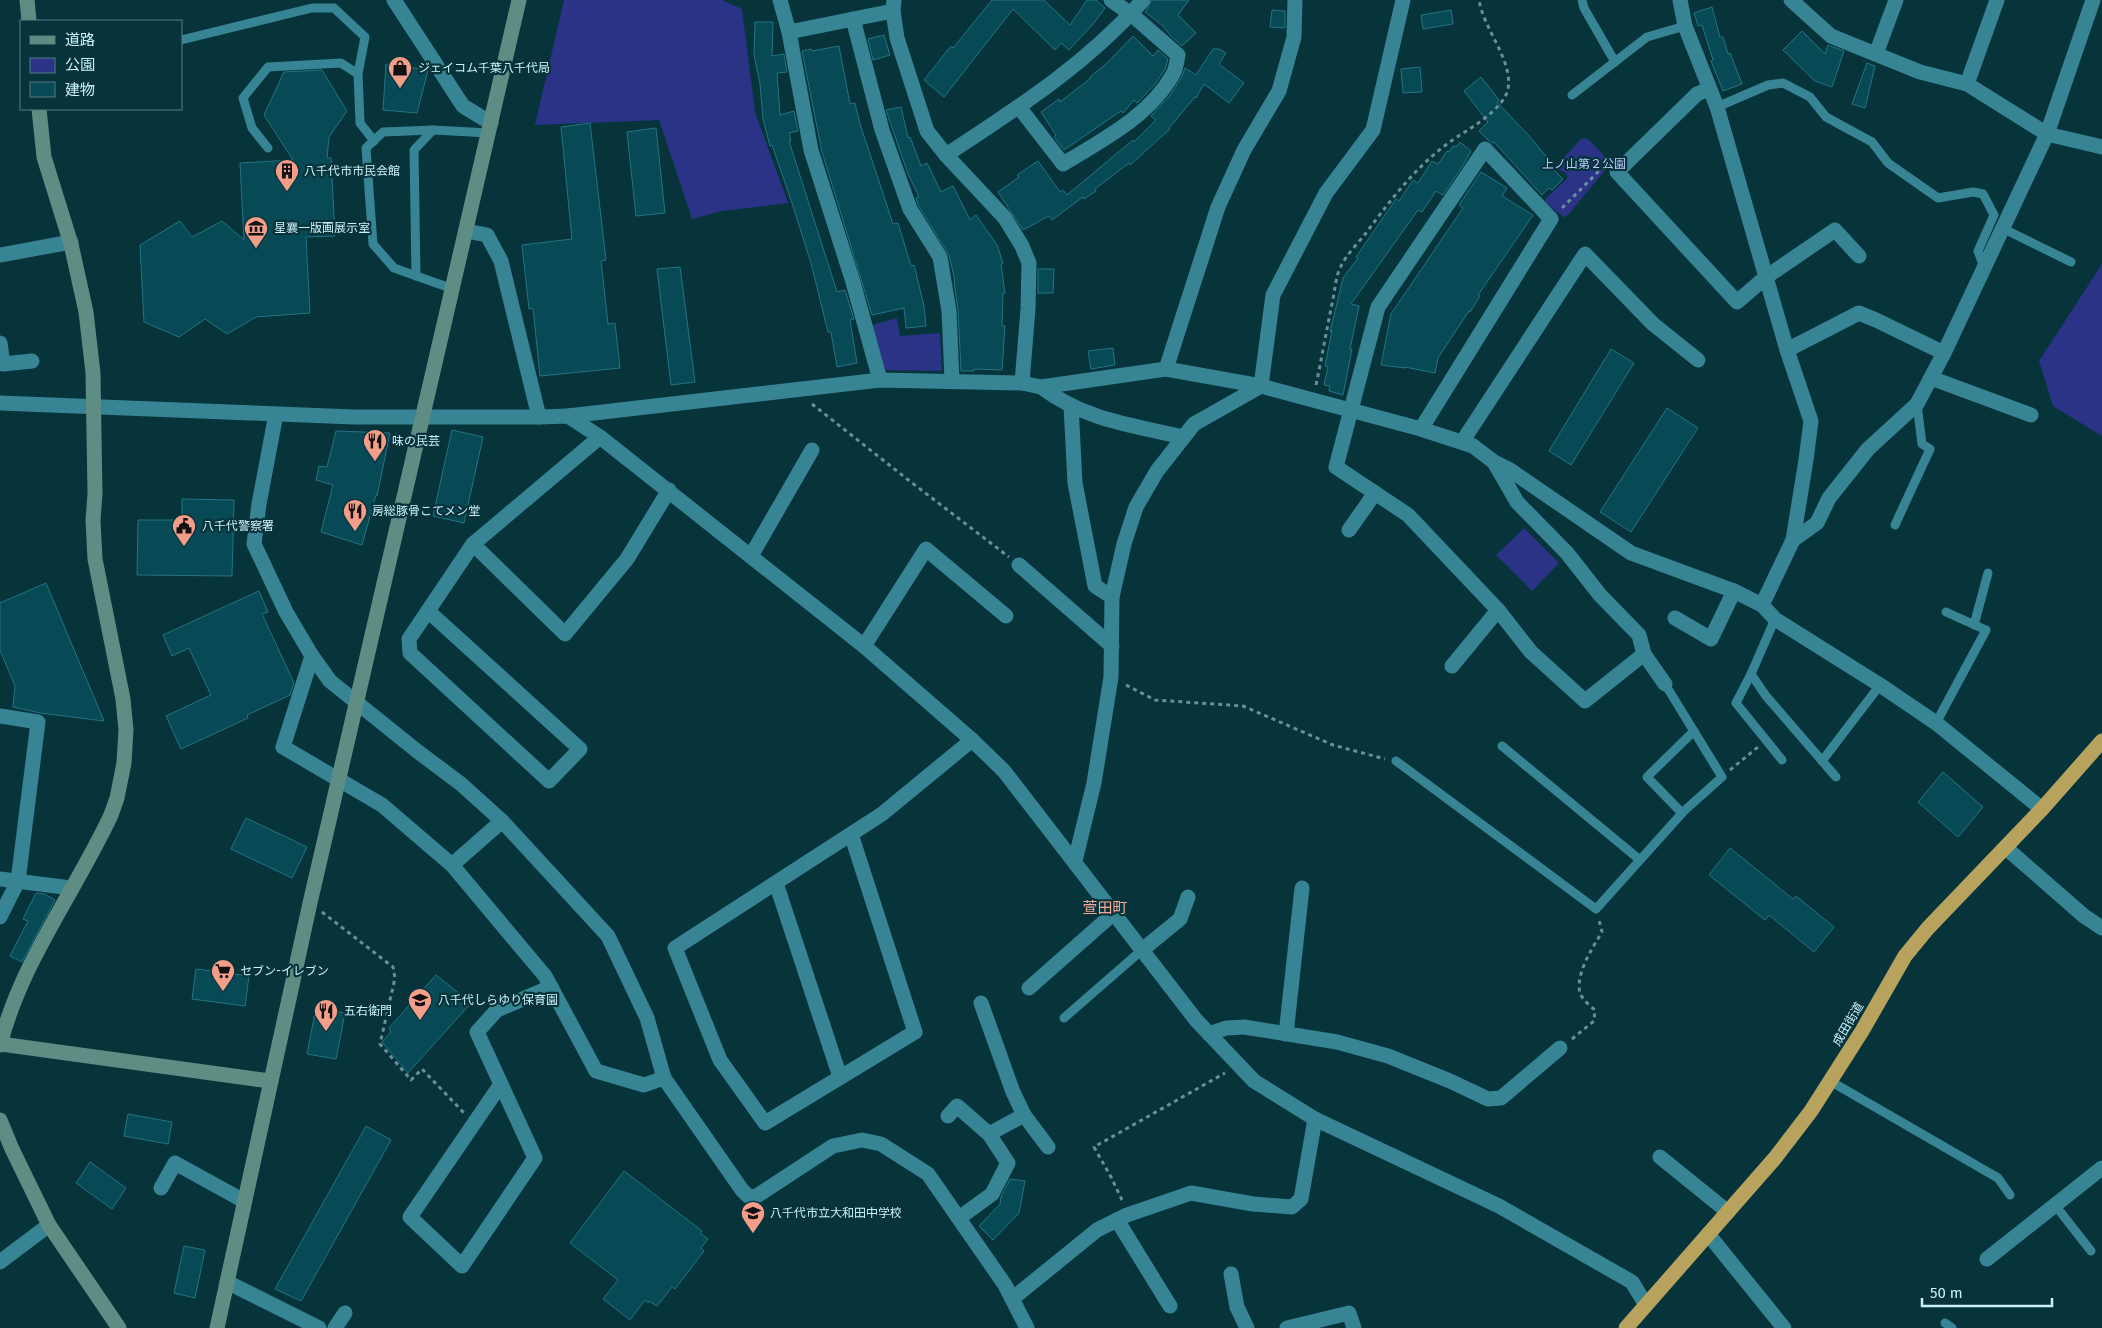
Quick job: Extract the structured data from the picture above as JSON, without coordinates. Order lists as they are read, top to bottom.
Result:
{
  "streets": {
    "highway": ["成田街道"]
  },
  "districts": ["萱田町"],
  "parks": ["上ノ山第２公園"],
  "places": {
    "shop": ["ジェイコム千葉八千代局"],
    "building": ["八千代市市民会館"],
    "museum": ["星襄一版画展示室"],
    "restaurant": ["味の民芸", "房総豚骨こてメン堂", "五右衛門"],
    "public building": ["八千代警察署"],
    "supermarket": ["セブン-イレブン"],
    "school or university": ["八千代しらゆり保育園", "八千代市立大和田中学校"]
  },
  "legend": ["道路", "公園", "建物"],
  "scale_bar": "50 m"
}
